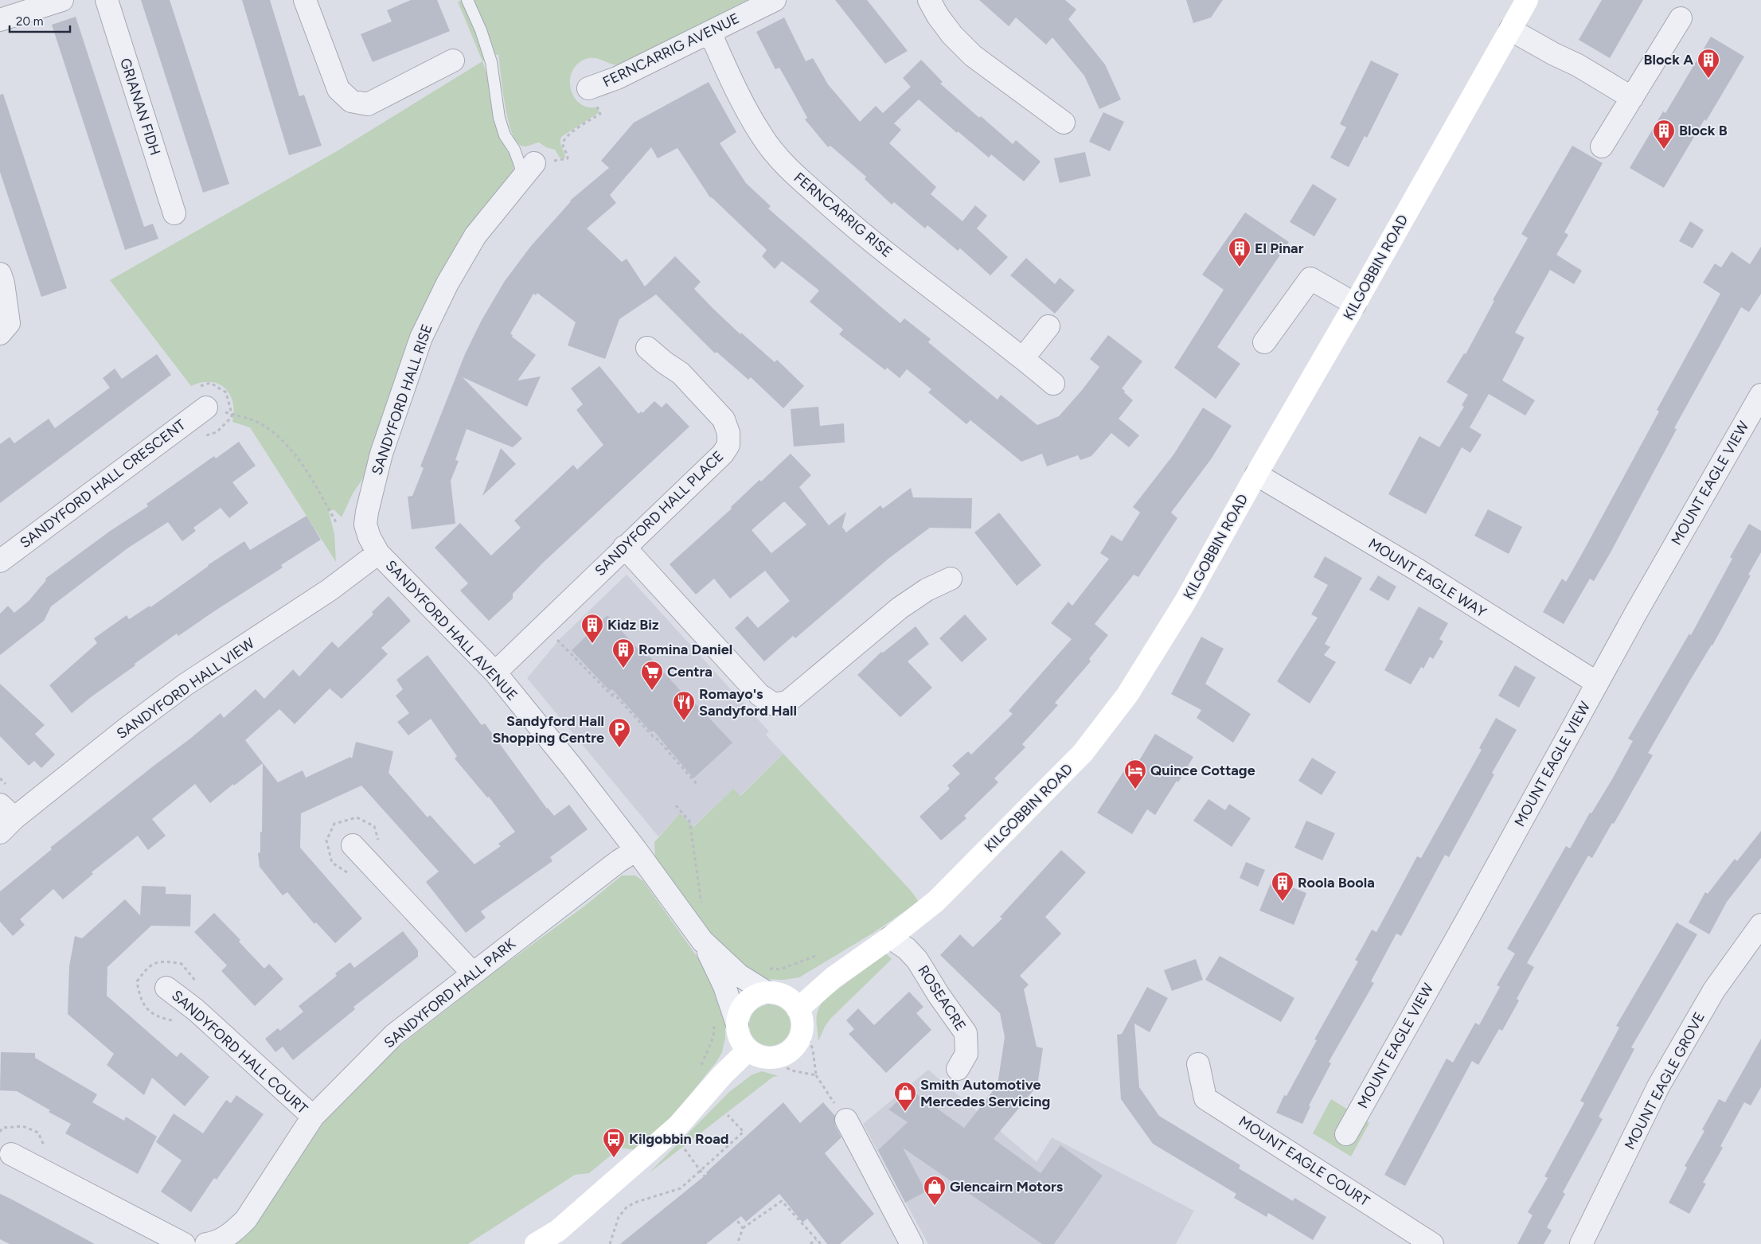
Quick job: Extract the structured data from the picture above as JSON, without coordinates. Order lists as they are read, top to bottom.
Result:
{
  "streets": {
    "street": [
      "FERNCARRIG AVENUE",
      "GRIANAN FIDH",
      "FERNCARRIG RISE",
      "KILGOBBIN ROAD",
      "SANDYFORD HALL RISE",
      "MOUNT EAGLE VIEW",
      "SANDYFORD HALL CRESCENT",
      "SANDYFORD HALL PLACE",
      "MOUNT EAGLE WAY",
      "SANDYFORD HALL AVENUE",
      "SANDYFORD HALL VIEW",
      "SANDYFORD HALL PARK",
      "ROSEACRE",
      "SANDYFORD HALL COURT",
      "MOUNT EAGLE GROVE",
      "MOUNT EAGLE COURT"
    ]
  },
  "crossings": [
    ["FERNCARRIG AVENUE", "FERNCARRIG RISE"],
    ["KILGOBBIN ROAD", "MOUNT EAGLE WAY"],
    ["KILGOBBIN ROAD", "SANDYFORD HALL AVENUE"],
    ["KILGOBBIN ROAD", "ROSEACRE"],
    ["SANDYFORD HALL RISE", "SANDYFORD HALL AVENUE"],
    ["MOUNT EAGLE VIEW", "MOUNT EAGLE WAY"],
    ["SANDYFORD HALL PLACE", "SANDYFORD HALL AVENUE"],
    ["SANDYFORD HALL AVENUE", "SANDYFORD HALL VIEW"],
    ["SANDYFORD HALL AVENUE", "SANDYFORD HALL PARK"],
    ["SANDYFORD HALL PARK", "SANDYFORD HALL COURT"]
  ],
  "places": {
    "building": [
      "Block A",
      "Block B",
      "El Pinar",
      "Kidz Biz",
      "Romina Daniel",
      "Roola Boola"
    ],
    "supermarket": ["Centra"],
    "restaurant": ["Romayo's Sandyford Hall"],
    "parking": ["Sandyford Hall Shopping Centre"],
    "hotel": ["Quince Cottage"],
    "shop": ["Smith Automotive Mercedes Servicing", "Glencairn Motors"],
    "bus stop": ["Kilgobbin Road"]
  },
  "scale_bar": "20 m"
}
